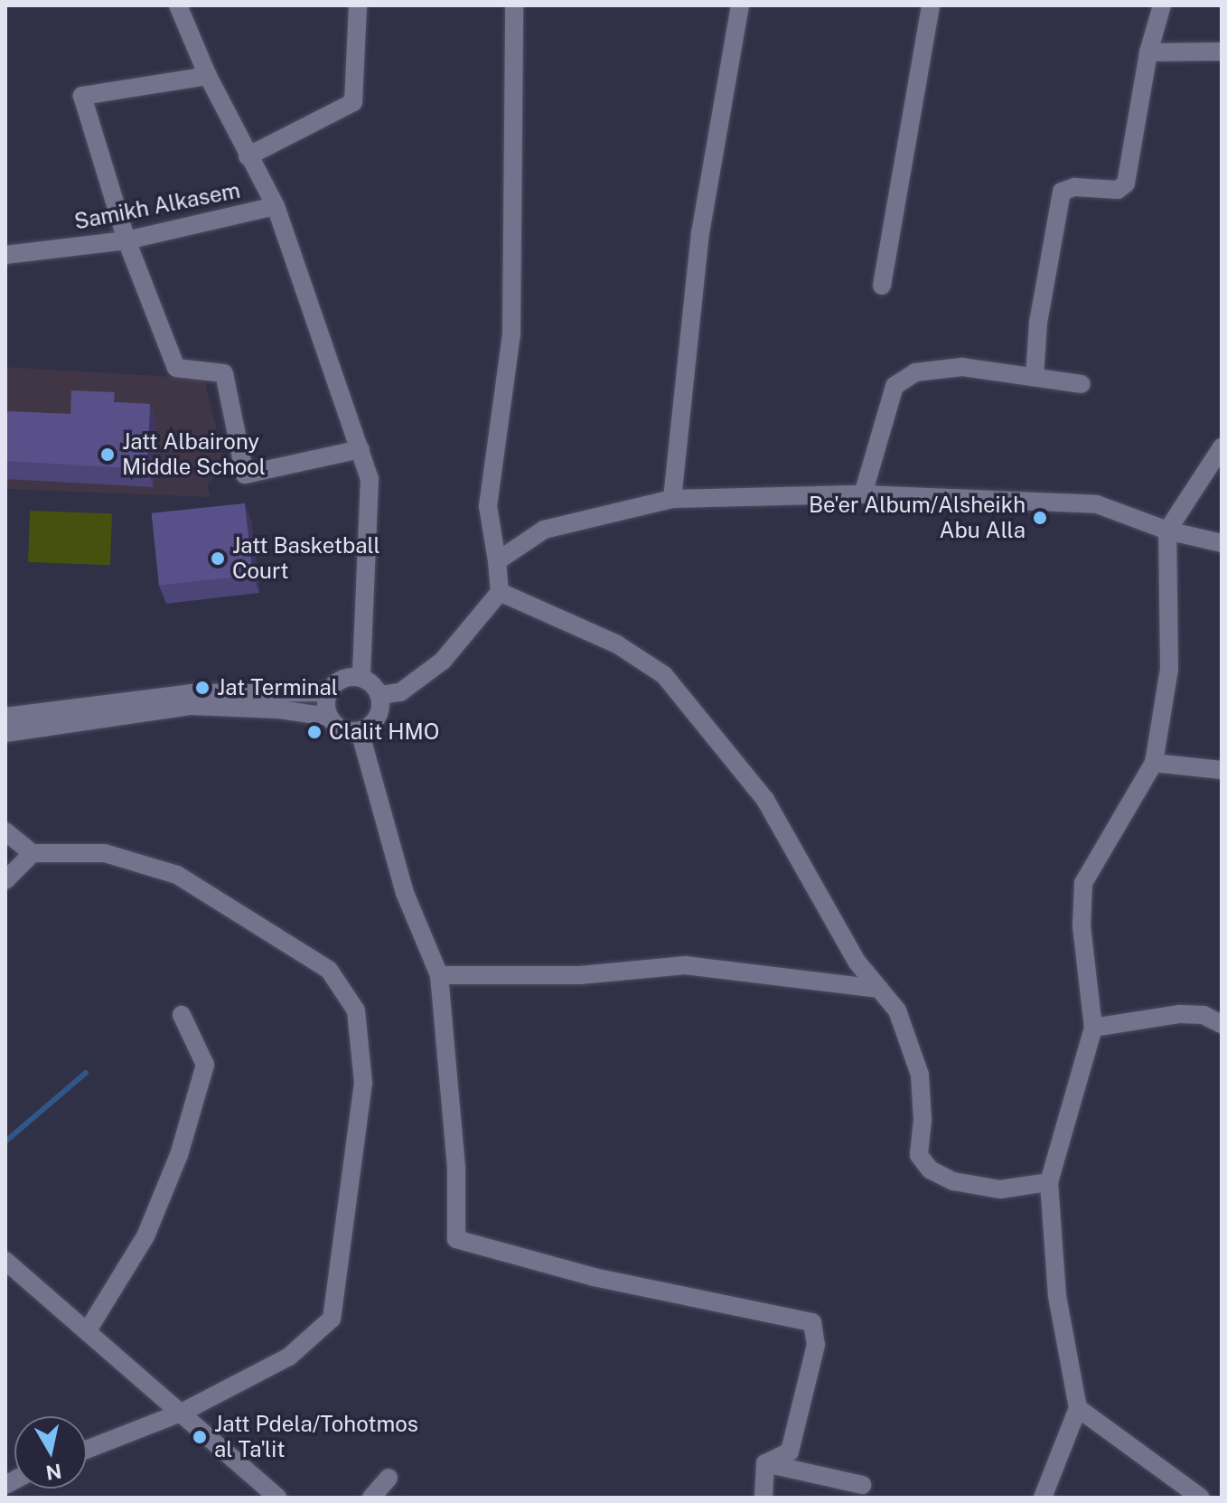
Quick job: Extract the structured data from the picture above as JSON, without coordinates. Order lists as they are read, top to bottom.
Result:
{
  "streets": {
    "street": ["Samikh Alkasem"]
  },
  "places": [
    "Jatt Albairony Middle School",
    "Be'er Album/Alsheikh Abu Alla",
    "Jatt Basketball Court",
    "Jat Terminal",
    "Clalit HMO",
    "Jatt Pdela/Tohotmos al Ta'lit"
  ],
  "north": "bottom"
}
